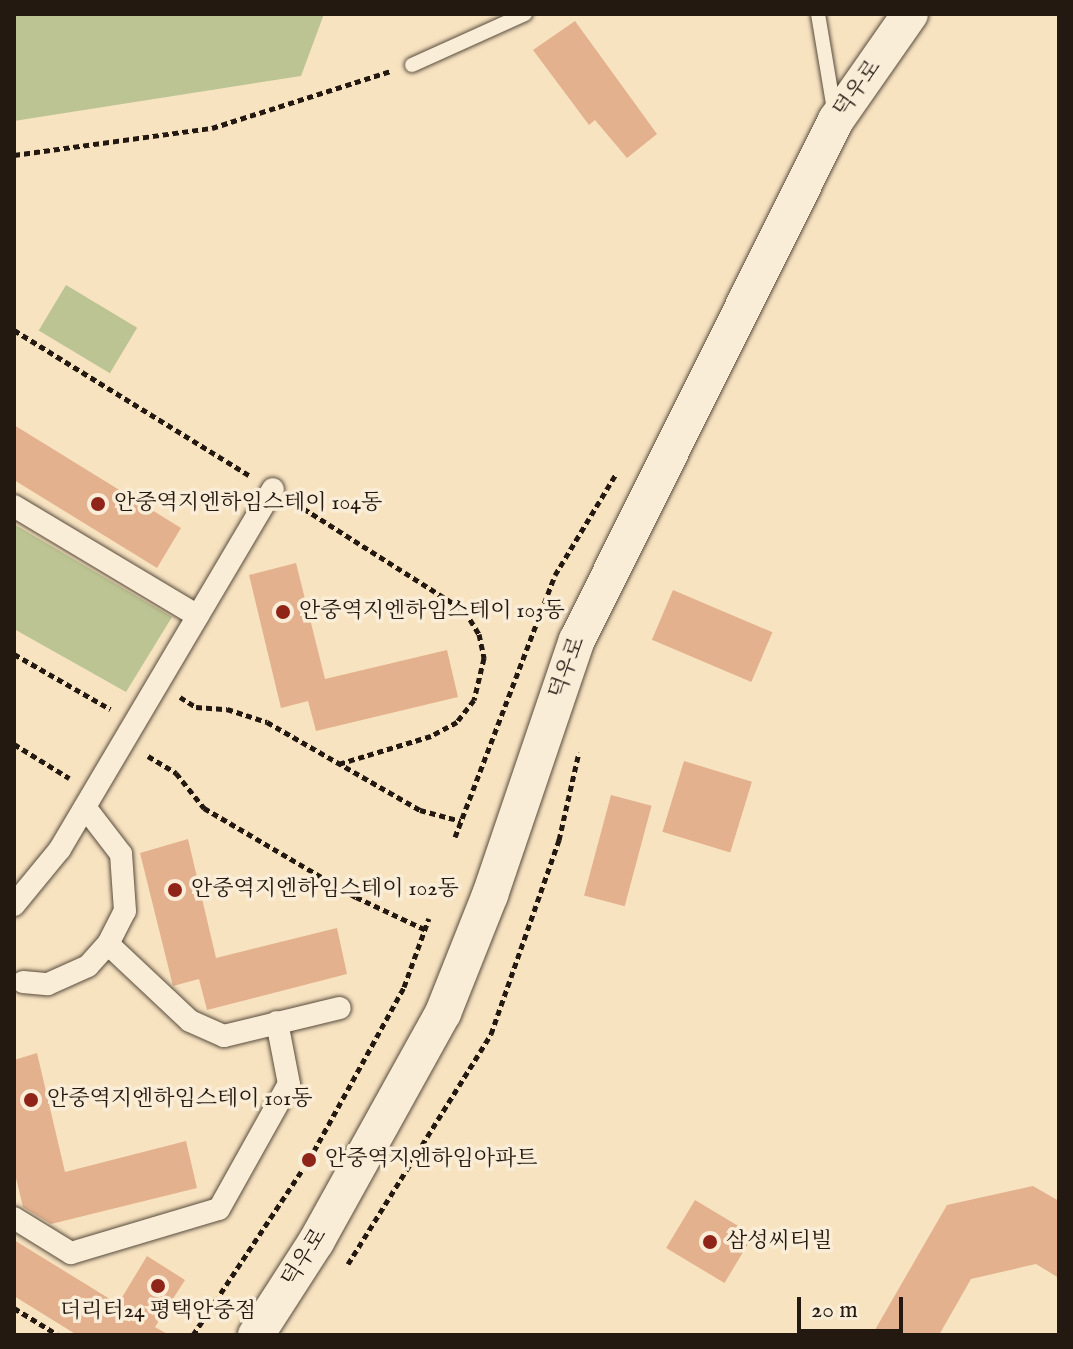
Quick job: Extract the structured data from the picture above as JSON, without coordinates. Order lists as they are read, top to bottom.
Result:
{
  "streets": {
    "street": ["덕우로"]
  },
  "places": [
    "안중역지엔하임스테이 104동",
    "안중역지엔하임스테이 103동",
    "안중역지엔하임스테이 102동",
    "안중역지엔하임스테이 101동",
    "안중역지엔하임아파트",
    "삼성씨티빌",
    "더리터24 평택안중점"
  ],
  "scale_bar": "20 m"
}
